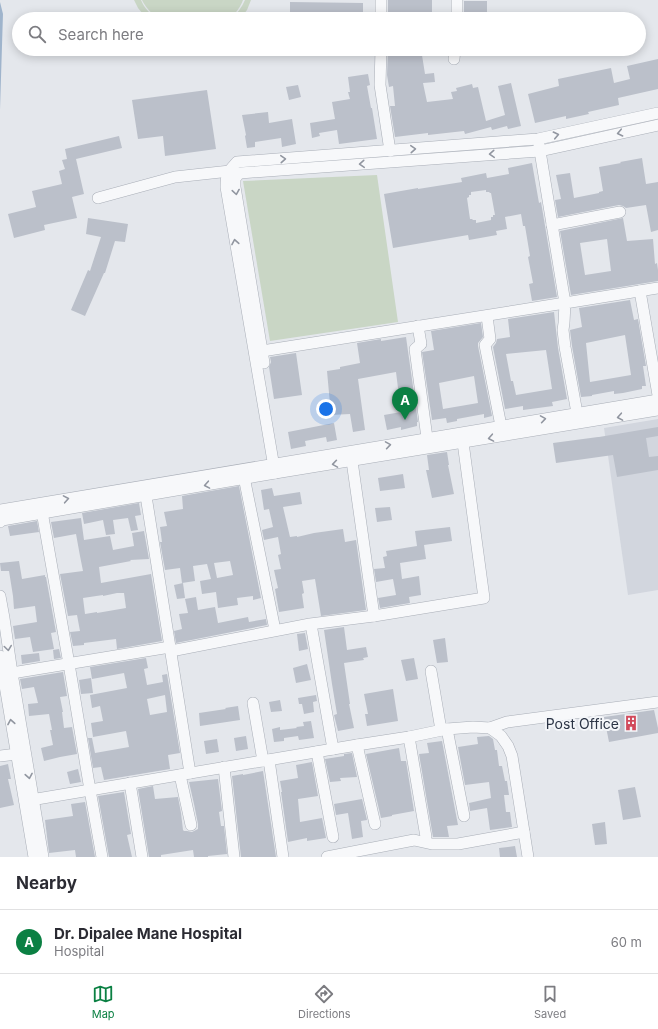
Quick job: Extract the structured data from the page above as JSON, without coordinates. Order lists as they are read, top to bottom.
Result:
{
  "places": {
    "building": ["Post Office"]
  },
  "page": {
    "search": "Search here",
    "pins": "A",
    "heading": "Nearby",
    "list": [
      {
        "mark": "A",
        "name": "Dr. Dipalee Mane Hospital",
        "note": "Hospital",
        "value": "60 m"
      }
    ],
    "nav": ["Map", "Directions", "Saved"]
  }
}
